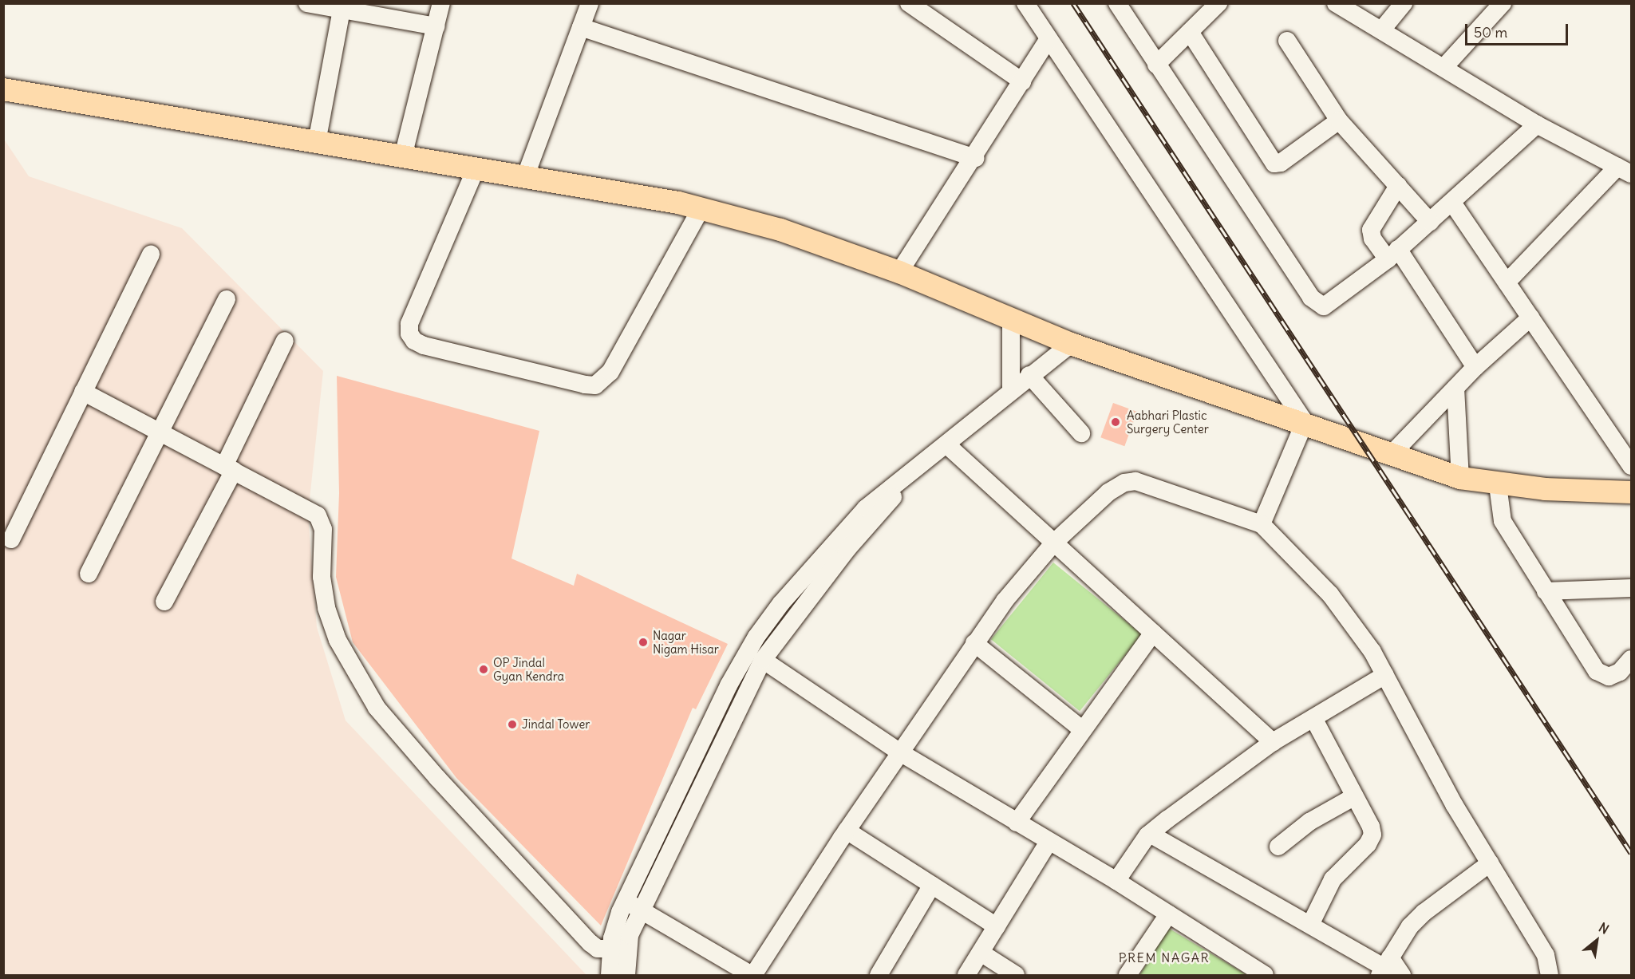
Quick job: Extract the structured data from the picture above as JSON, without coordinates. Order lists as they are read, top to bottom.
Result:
{
  "districts": ["PREM NAGAR"],
  "places": [
    "Aabhari Plastic Surgery Center",
    "Nagar Nigam Hisar",
    "OP Jindal Gyan Kendra",
    "Jindal Tower"
  ],
  "scale_bar": "50 m",
  "north": "top right"
}
